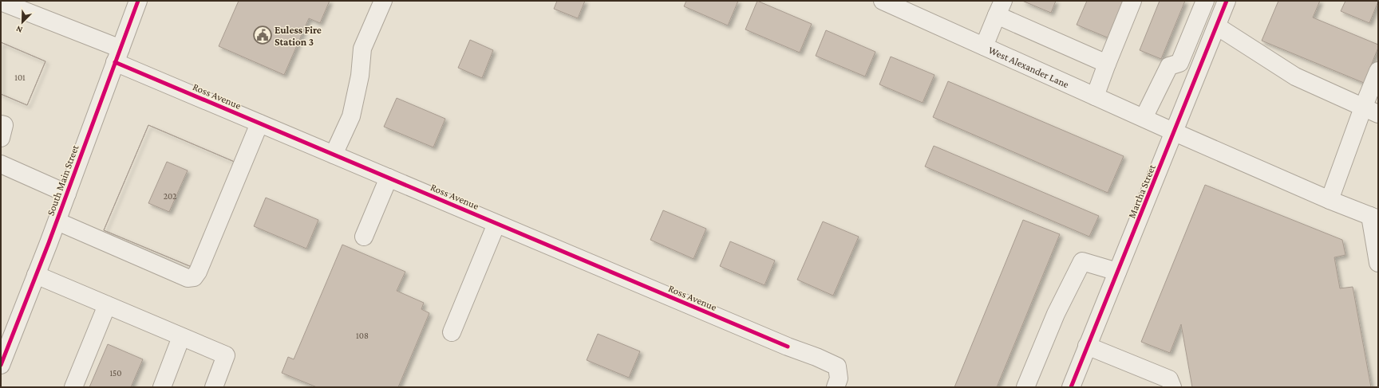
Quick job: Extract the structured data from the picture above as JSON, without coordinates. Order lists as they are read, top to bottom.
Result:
{
  "streets": {
    "street": [
      "West Alexander Lane",
      "Ross Avenue",
      "South Main Street",
      "Martha Street"
    ]
  },
  "crossings": [
    ["West Alexander Lane", "Martha Street"],
    ["Ross Avenue", "South Main Street"]
  ],
  "places": {
    "public building": ["Euless Fire Station 3"]
  },
  "house_numbers": [
    "101",
    "202",
    "108",
    "150"
  ],
  "north": "bottom left"
}
